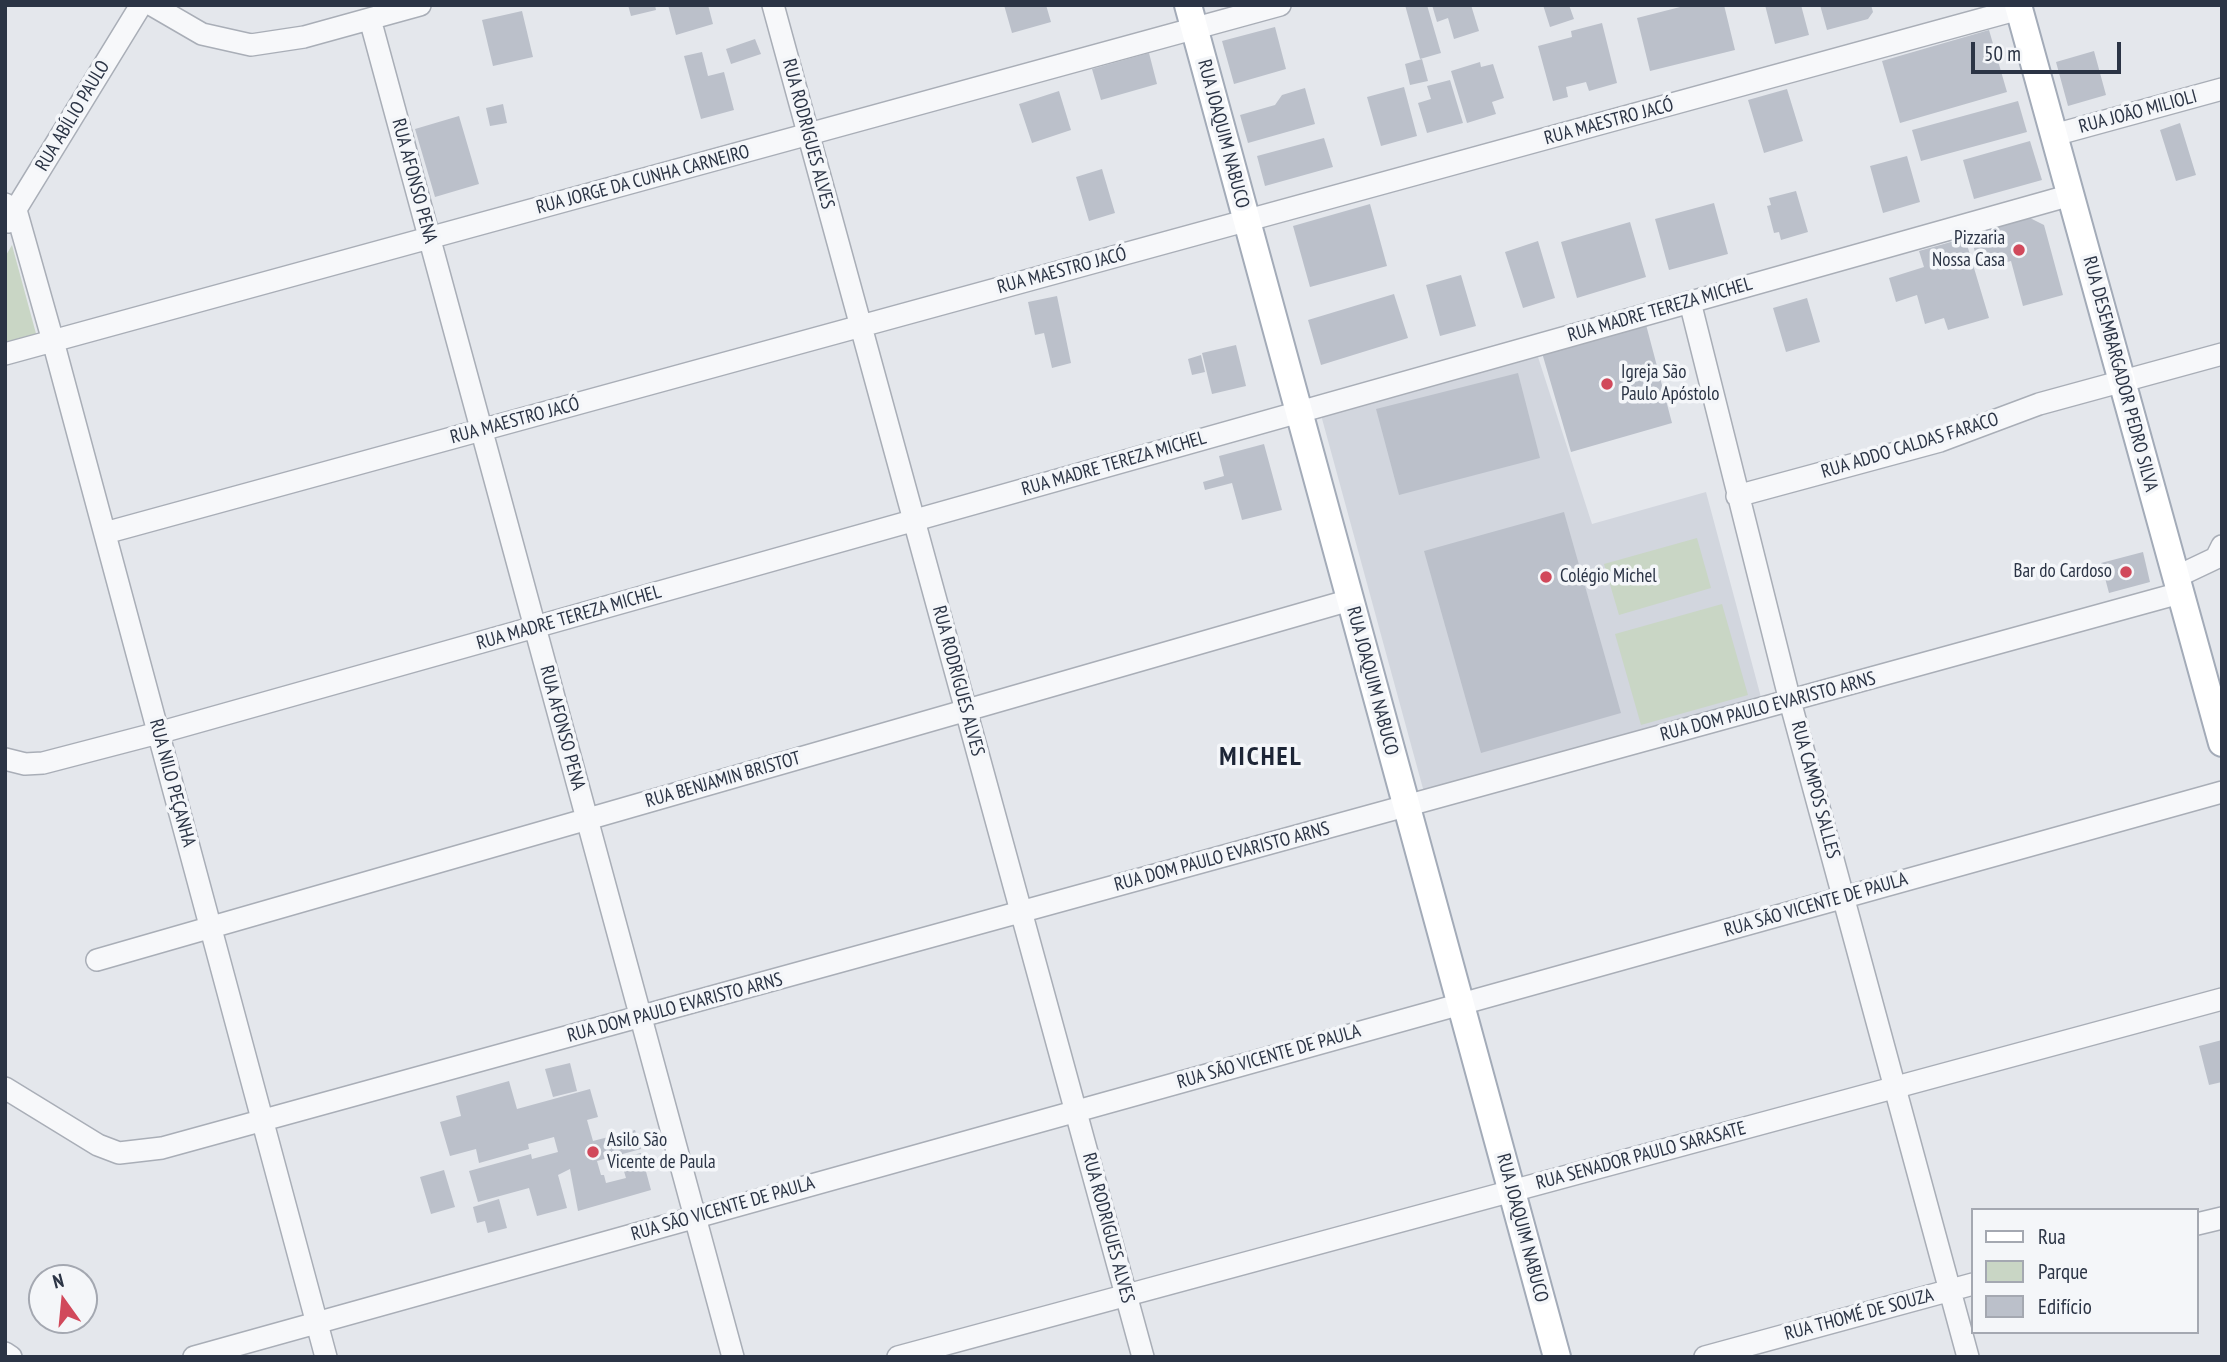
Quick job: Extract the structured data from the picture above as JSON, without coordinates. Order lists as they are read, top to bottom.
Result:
{
  "streets": {
    "main road": ["RUA JOAQUIM NABUCO", "RUA DESEMBARGADOR PEDRO SILVA"],
    "street": [
      "RUA JOÃO MILIOLI",
      "RUA ABÍLIO PAULO",
      "RUA MAESTRO JACÓ",
      "RUA RODRIGUES ALVES",
      "RUA JORGE DA CUNHA CARNEIRO",
      "RUA AFONSO PENA",
      "RUA MADRE TEREZA MICHEL",
      "RUA ADDO CALDAS FARACO",
      "RUA DOM PAULO EVARISTO ARNS",
      "RUA BENJAMIN BRISTOT",
      "RUA NILO PEÇANHA",
      "RUA CAMPOS SALLES",
      "RUA SÃO VICENTE DE PAULA",
      "RUA SENADOR PAULO SARASATE",
      "RUA THOMÉ DE SOUZA"
    ]
  },
  "crossings": [
    ["RUA JOÃO MILIOLI", "RUA DESEMBARGADOR PEDRO SILVA"],
    ["RUA ABÍLIO PAULO", "RUA NILO PEÇANHA"],
    ["RUA MAESTRO JACÓ", "RUA RODRIGUES ALVES"],
    ["RUA MAESTRO JACÓ", "RUA JOAQUIM NABUCO"],
    ["RUA MAESTRO JACÓ", "RUA AFONSO PENA"],
    ["RUA MAESTRO JACÓ", "RUA DESEMBARGADOR PEDRO SILVA"],
    ["RUA MAESTRO JACÓ", "RUA NILO PEÇANHA"],
    ["RUA RODRIGUES ALVES", "RUA JORGE DA CUNHA CARNEIRO"],
    ["RUA RODRIGUES ALVES", "RUA MADRE TEREZA MICHEL"],
    ["RUA RODRIGUES ALVES", "RUA DOM PAULO EVARISTO ARNS"],
    ["RUA RODRIGUES ALVES", "RUA BENJAMIN BRISTOT"],
    ["RUA RODRIGUES ALVES", "RUA SÃO VICENTE DE PAULA"],
    ["RUA RODRIGUES ALVES", "RUA SENADOR PAULO SARASATE"],
    ["RUA JOAQUIM NABUCO", "RUA JORGE DA CUNHA CARNEIRO"],
    ["RUA JOAQUIM NABUCO", "RUA MADRE TEREZA MICHEL"],
    ["RUA JOAQUIM NABUCO", "RUA DOM PAULO EVARISTO ARNS"],
    ["RUA JOAQUIM NABUCO", "RUA BENJAMIN BRISTOT"],
    ["RUA JOAQUIM NABUCO", "RUA SÃO VICENTE DE PAULA"],
    ["RUA JOAQUIM NABUCO", "RUA SENADOR PAULO SARASATE"],
    ["RUA JORGE DA CUNHA CARNEIRO", "RUA AFONSO PENA"],
    ["RUA JORGE DA CUNHA CARNEIRO", "RUA NILO PEÇANHA"],
    ["RUA AFONSO PENA", "RUA MADRE TEREZA MICHEL"],
    ["RUA AFONSO PENA", "RUA DOM PAULO EVARISTO ARNS"],
    ["RUA AFONSO PENA", "RUA BENJAMIN BRISTOT"],
    ["RUA AFONSO PENA", "RUA SÃO VICENTE DE PAULA"],
    ["RUA MADRE TEREZA MICHEL", "RUA DESEMBARGADOR PEDRO SILVA"],
    ["RUA MADRE TEREZA MICHEL", "RUA NILO PEÇANHA"],
    ["RUA MADRE TEREZA MICHEL", "RUA CAMPOS SALLES"],
    ["RUA DESEMBARGADOR PEDRO SILVA", "RUA ADDO CALDAS FARACO"],
    ["RUA DESEMBARGADOR PEDRO SILVA", "RUA DOM PAULO EVARISTO ARNS"],
    ["RUA ADDO CALDAS FARACO", "RUA CAMPOS SALLES"],
    ["RUA DOM PAULO EVARISTO ARNS", "RUA NILO PEÇANHA"],
    ["RUA DOM PAULO EVARISTO ARNS", "RUA CAMPOS SALLES"],
    ["RUA BENJAMIN BRISTOT", "RUA NILO PEÇANHA"],
    ["RUA NILO PEÇANHA", "RUA SÃO VICENTE DE PAULA"],
    ["RUA CAMPOS SALLES", "RUA SÃO VICENTE DE PAULA"],
    ["RUA CAMPOS SALLES", "RUA SENADOR PAULO SARASATE"],
    ["RUA CAMPOS SALLES", "RUA THOMÉ DE SOUZA"]
  ],
  "districts": ["MICHEL"],
  "places": [
    "Pizzaria Nossa Casa",
    "Igreja São Paulo Apóstolo",
    "Bar do Cardoso",
    "Colégio Michel",
    "Asilo São Vicente de Paula"
  ],
  "legend": ["Rua", "Parque", "Edifício"],
  "scale_bar": "50 m",
  "north": "top"
}
